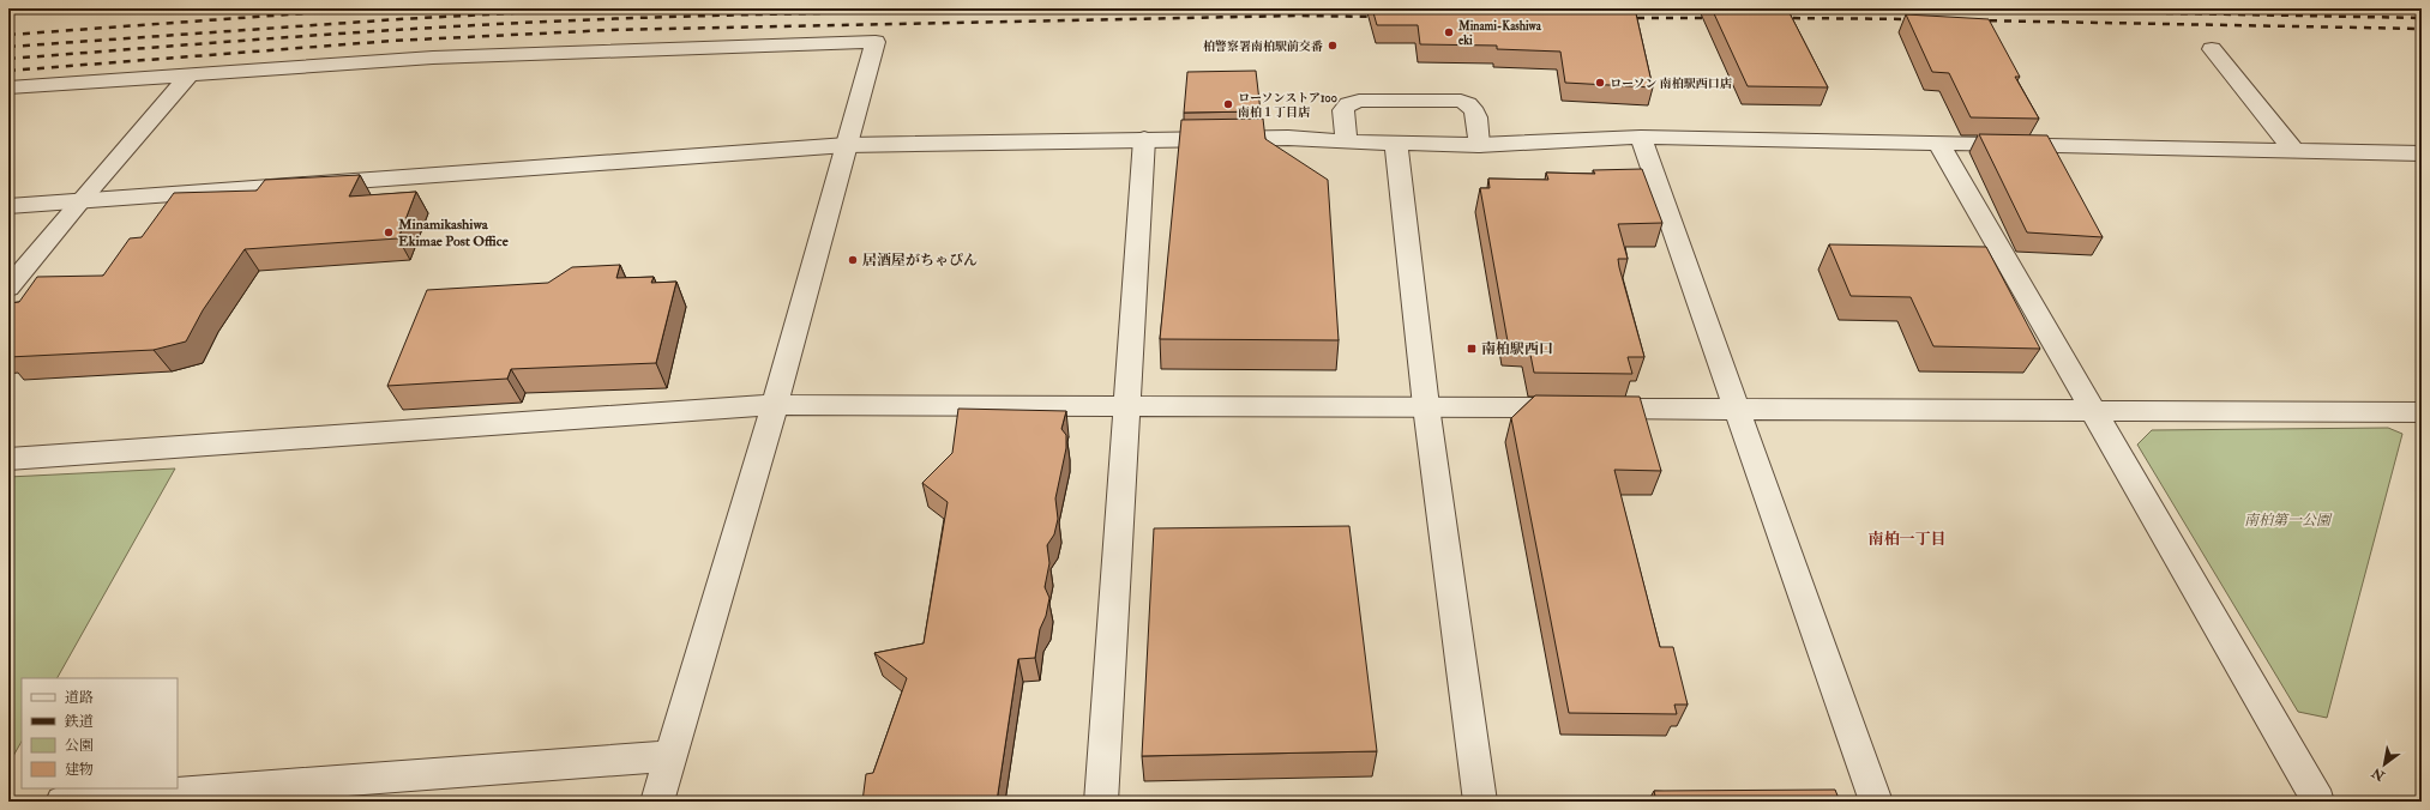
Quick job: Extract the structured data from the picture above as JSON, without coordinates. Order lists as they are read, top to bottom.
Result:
{
  "districts": ["南柏一丁目"],
  "parks": ["南柏第一公園"],
  "places": {
    "other": [
      "Minami-Kashiwa eki",
      "柏警察署南柏駅前交番",
      "ローソン 南柏駅西口店",
      "ローソンストア100 南柏１丁目店",
      "Minamikashiwa Ekimae Post Office",
      "居酒屋がちゃぴん"
    ],
    "transit": ["南柏駅西口"]
  },
  "legend": [
    "道路",
    "鉄道",
    "公園",
    "建物"
  ],
  "north": "bottom left"
}
